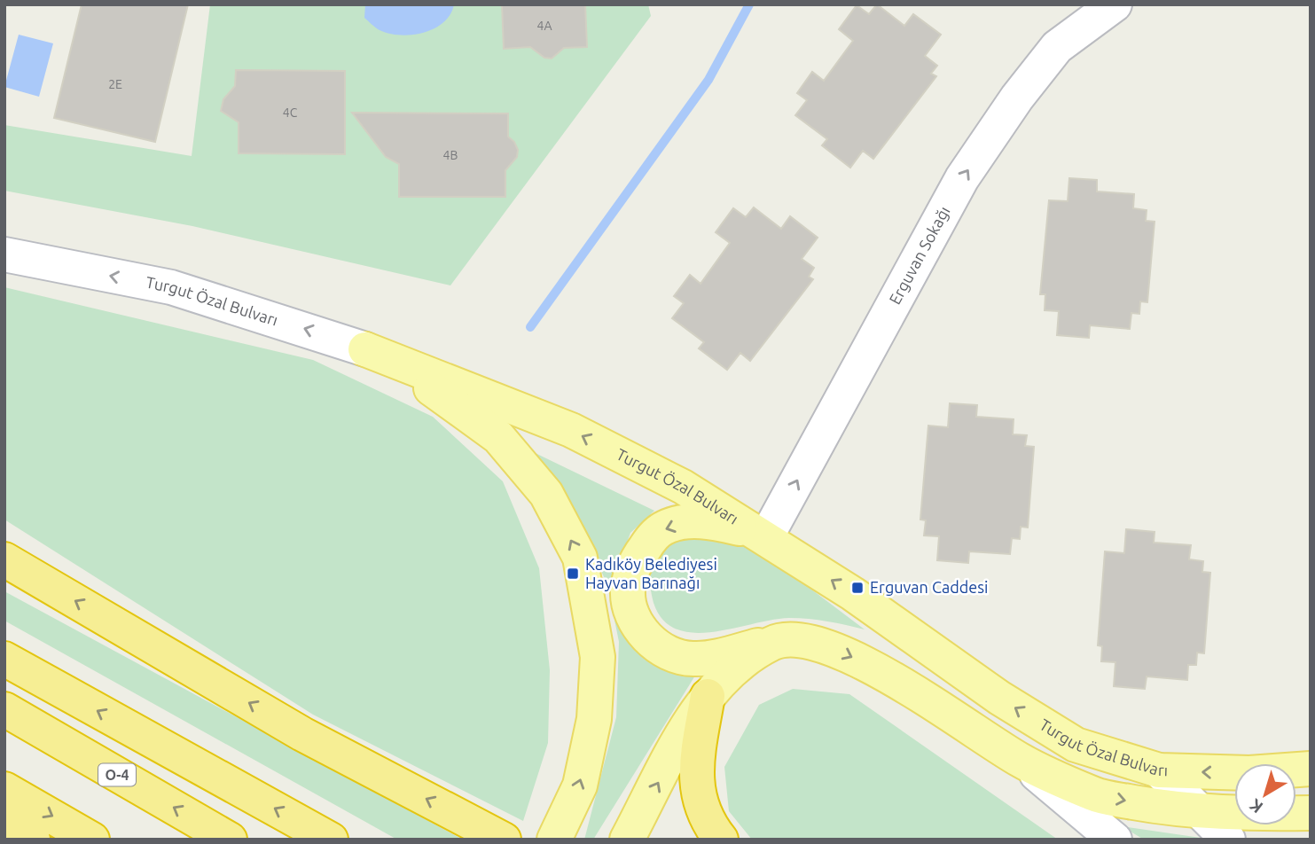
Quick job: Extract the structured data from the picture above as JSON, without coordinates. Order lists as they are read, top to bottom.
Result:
{
  "streets": {
    "highway": ["O-4"],
    "main road": ["Turgut Özal Bulvarı"],
    "street": ["Erguvan Sokağı"]
  },
  "crossings": [
    ["Erguvan Sokağı", "Turgut Özal Bulvarı"]
  ],
  "one_way": ["Erguvan Sokağı"],
  "places": {
    "transit": ["Kadıköy Belediyesi Hayvan Barınağı", "Erguvan Caddesi"]
  },
  "house_numbers": [
    "4A",
    "2E",
    "4C",
    "4B"
  ],
  "north": "bottom left"
}
